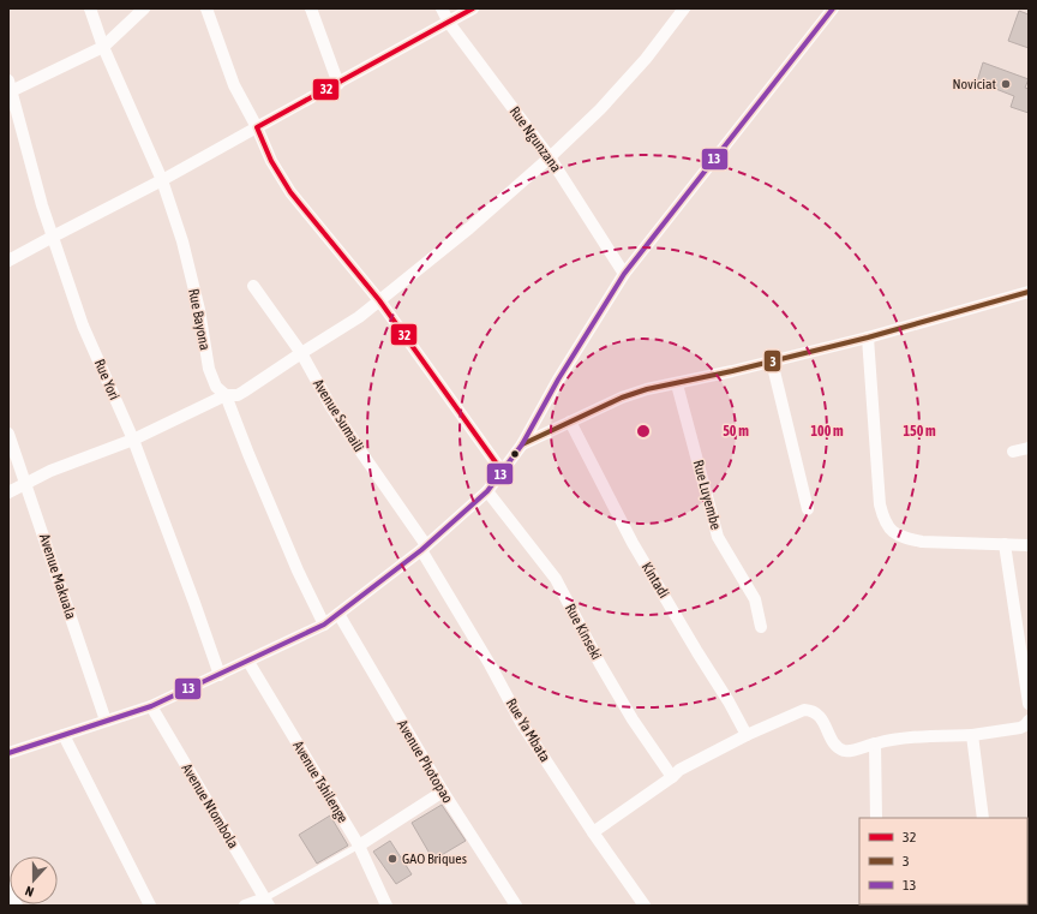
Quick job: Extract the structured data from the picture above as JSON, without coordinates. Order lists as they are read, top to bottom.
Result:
{
  "streets": {
    "street": [
      "Rue Ngunzana",
      "Rue Bayona",
      "Rue Yori",
      "Avenue Sumaili",
      "Rue Luyembe",
      "Avenue Makuala",
      "Kintadi",
      "Rue Kinseki",
      "Rue Ya Mbata",
      "Avenue Photopao",
      "Avenue Tshilenge",
      "Avenue Ntombola"
    ]
  },
  "crossings": [
    ["Avenue Sumaili", "Rue Ya Mbata"]
  ],
  "places": ["Noviciat", "GAO Briques"],
  "lines": ["transit line 32", "transit line 13", "transit line 3"],
  "legend": ["32", "3", "13"],
  "north": "bottom",
  "rings": ["50 m", "100 m", "150 m"]
}
